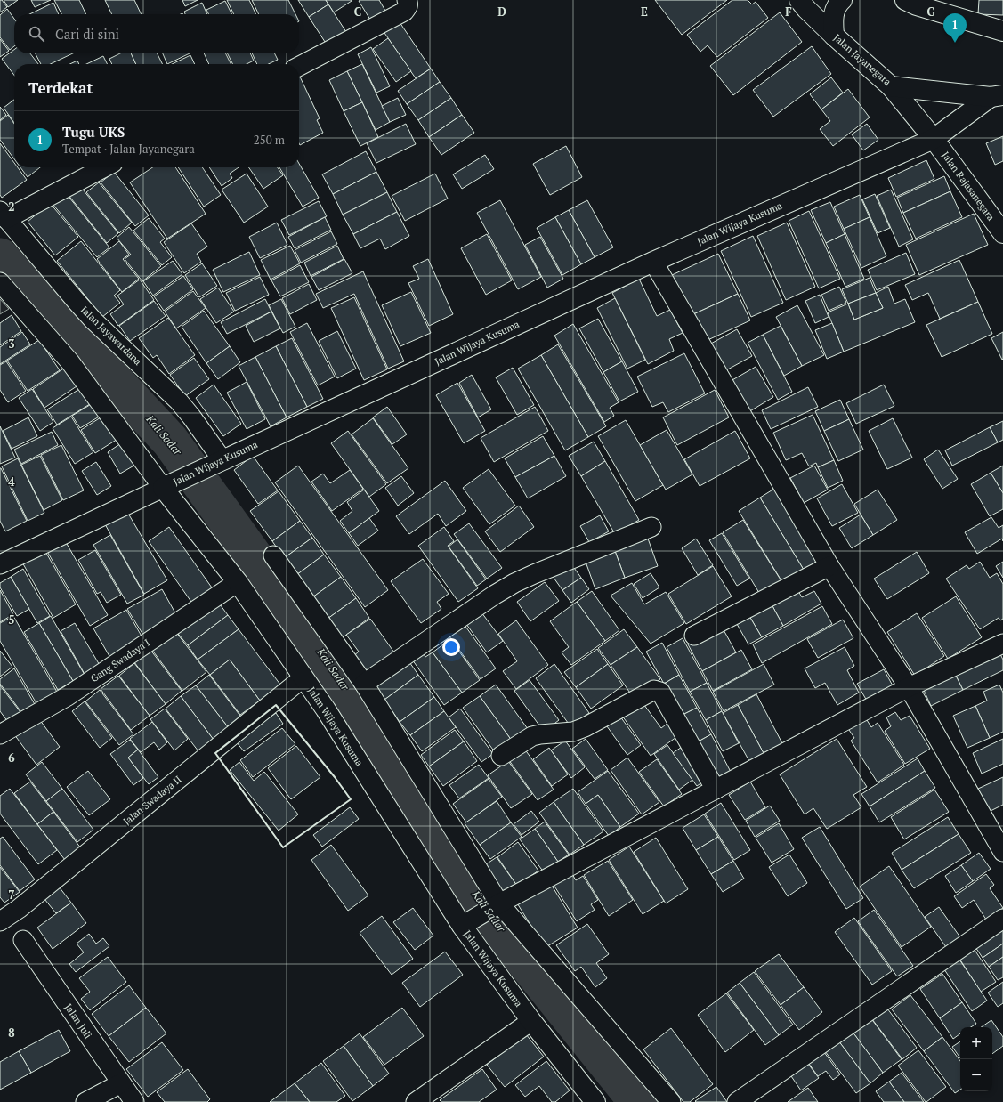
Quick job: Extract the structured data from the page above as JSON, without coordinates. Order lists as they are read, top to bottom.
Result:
{
  "streets": {
    "street": [
      "Jalan Jayanegara",
      "Jalan Rajasanegara",
      "Jalan Wijaya Kusuma",
      "Jalan Jayawardana",
      "Gang Swadaya I",
      "Jalan Swadaya II",
      "Jalan Juli"
    ]
  },
  "crossings": [
    ["Jalan Jayanegara", "Jalan Rajasanegara"],
    ["Jalan Jayanegara", "Jalan Wijaya Kusuma"],
    ["Jalan Rajasanegara", "Jalan Wijaya Kusuma"],
    ["Jalan Wijaya Kusuma", "Jalan Jayawardana"],
    ["Jalan Wijaya Kusuma", "Gang Swadaya I"],
    ["Jalan Wijaya Kusuma", "Jalan Swadaya II"]
  ],
  "water": ["Kali Sadar"],
  "page": {
    "pins": "1",
    "search": "Cari di sini",
    "heading": "Terdekat",
    "list": [
      {
        "mark": "1",
        "name": "Tugu UKS",
        "note": "Tempat · Jalan Jayanegara",
        "value": "250 m"
      }
    ],
    "map_buttons": ["+", "−"]
  },
  "grid": {
    "columns": [
      "C",
      "D",
      "E",
      "F",
      "G"
    ],
    "rows": [
      "2",
      "3",
      "4",
      "5",
      "6",
      "7",
      "8"
    ]
  }
}
